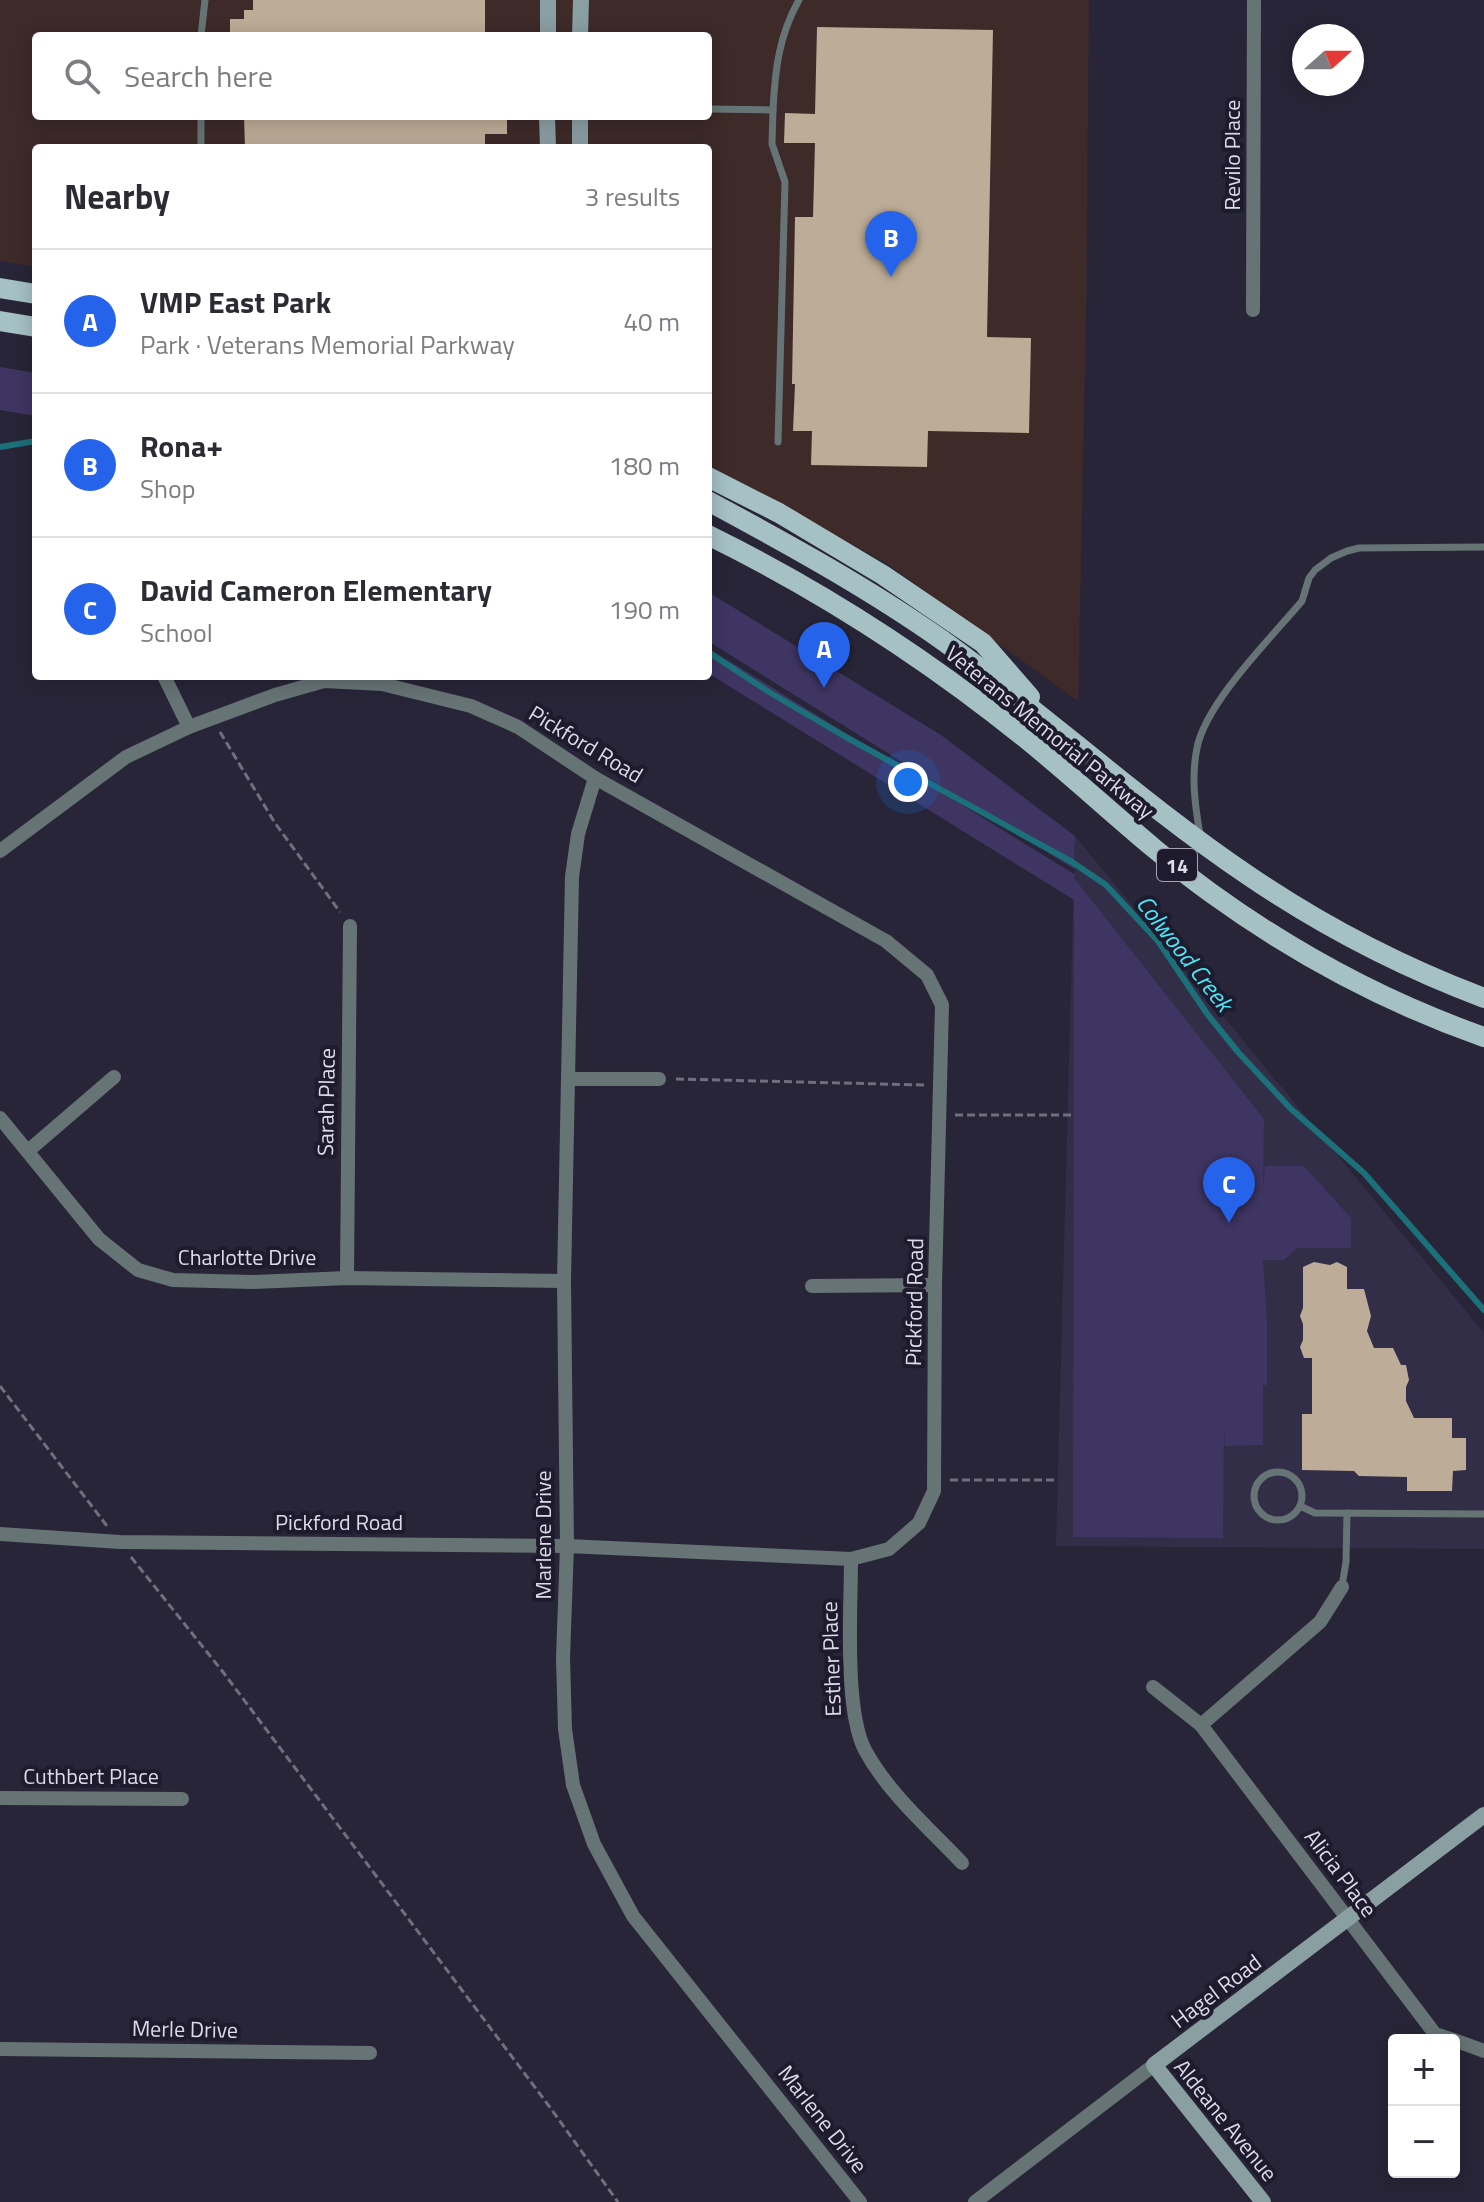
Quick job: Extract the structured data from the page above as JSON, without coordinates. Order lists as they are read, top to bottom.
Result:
{
  "streets": {
    "main road": ["Veterans Memorial Parkway", "14"],
    "street": [
      "Revilo Place",
      "Pickford Road",
      "Sarah Place",
      "Charlotte Drive",
      "Marlene Drive",
      "Esther Place",
      "Cuthbert Place",
      "Alicia Place",
      "Hagel Road",
      "Merle Drive",
      "Aldeane Avenue"
    ]
  },
  "crossings": [
    ["Pickford Road", "Marlene Drive"],
    ["Pickford Road", "Esther Place"],
    ["Sarah Place", "Charlotte Drive"],
    ["Charlotte Drive", "Marlene Drive"],
    ["Alicia Place", "Hagel Road"],
    ["Hagel Road", "Aldeane Avenue"]
  ],
  "water": ["Colwood Creek"],
  "north": "right",
  "page": {
    "search": "Search here",
    "heading": ["Nearby", "3 results"],
    "pins": ["B", "A", "C"],
    "list": [
      {
        "mark": "A",
        "name": "VMP East Park",
        "note": "Park · Veterans Memorial Parkway",
        "value": "40 m"
      },
      {
        "mark": "B",
        "name": "Rona+",
        "note": "Shop",
        "value": "180 m"
      },
      {
        "mark": "C",
        "name": "David Cameron Elementary",
        "note": "School",
        "value": "190 m"
      }
    ],
    "map_buttons": ["+", "−"]
  }
}
